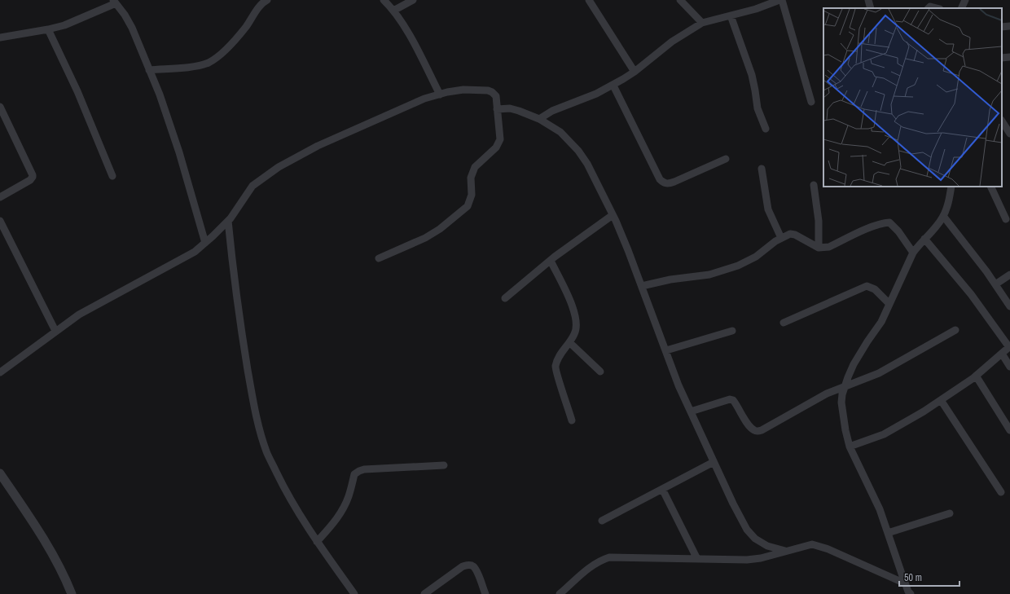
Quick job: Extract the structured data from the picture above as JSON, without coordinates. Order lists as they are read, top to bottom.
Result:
{
  "scale_bar": "50 m"
}
